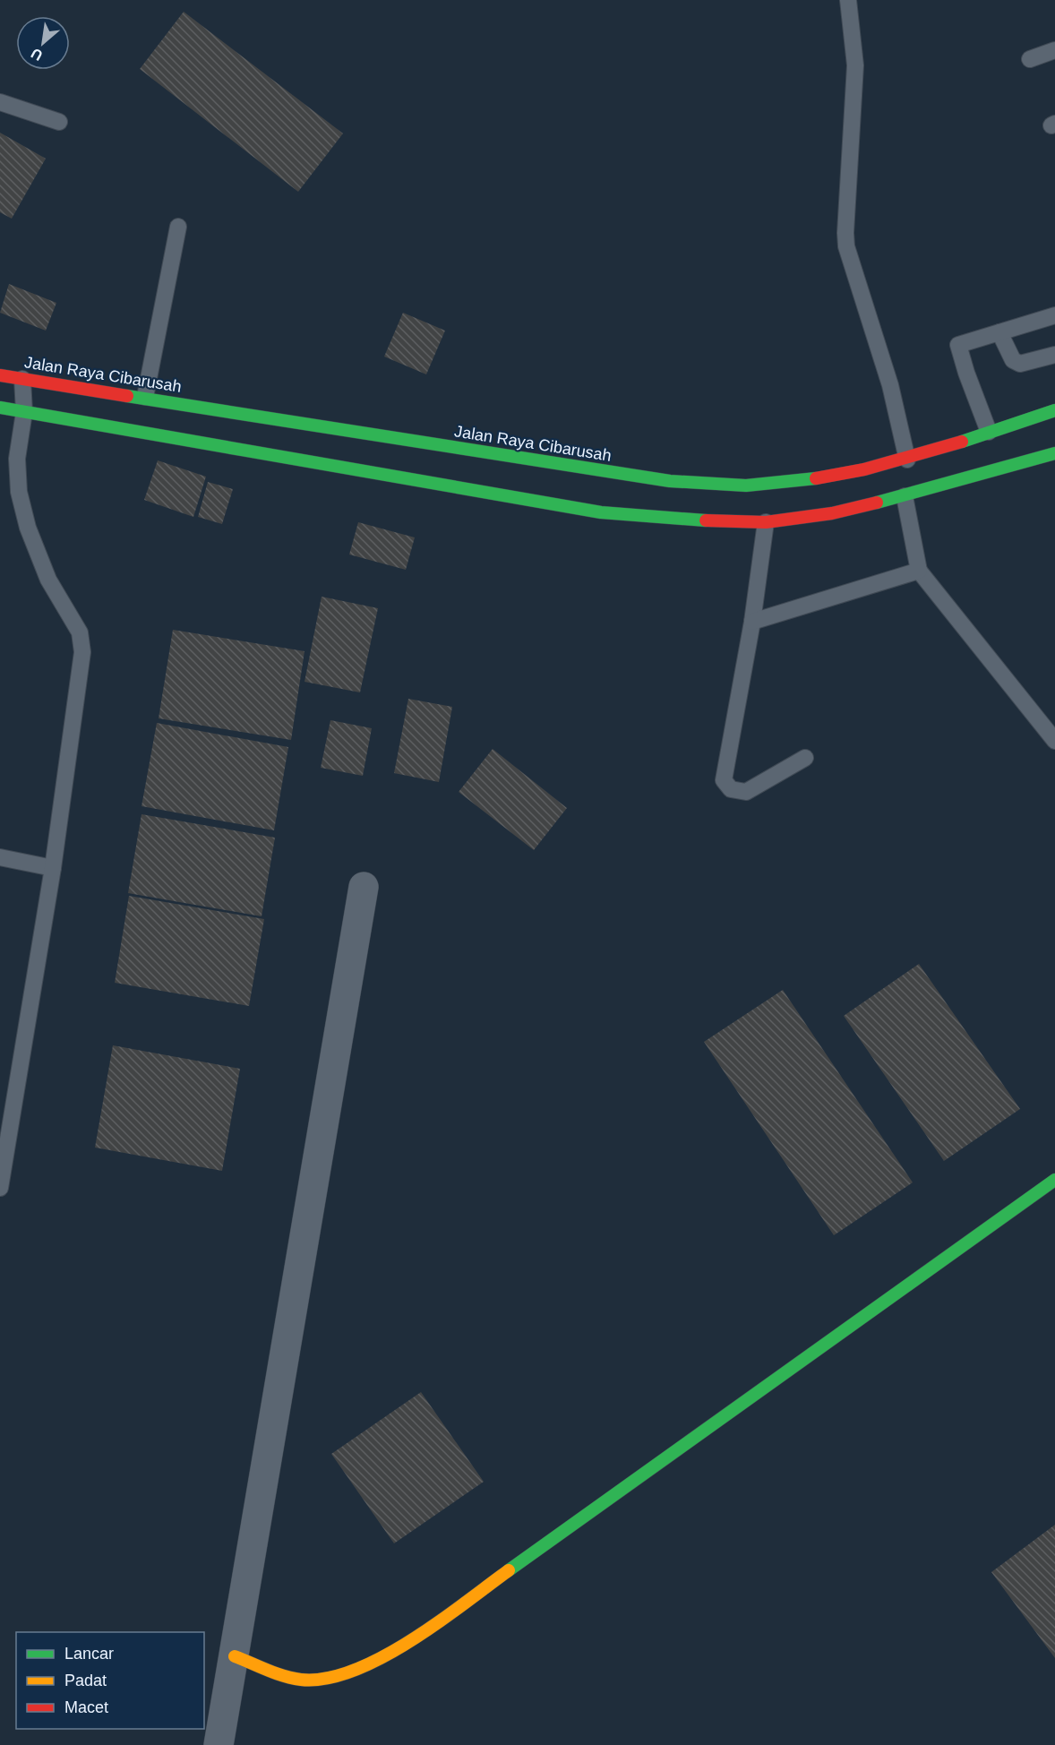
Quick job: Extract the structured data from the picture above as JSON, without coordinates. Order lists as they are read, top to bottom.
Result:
{
  "streets": {
    "main road": ["Jalan Raya Cibarusah"]
  },
  "legend": ["Lancar", "Padat", "Macet"],
  "north": "bottom left"
}
